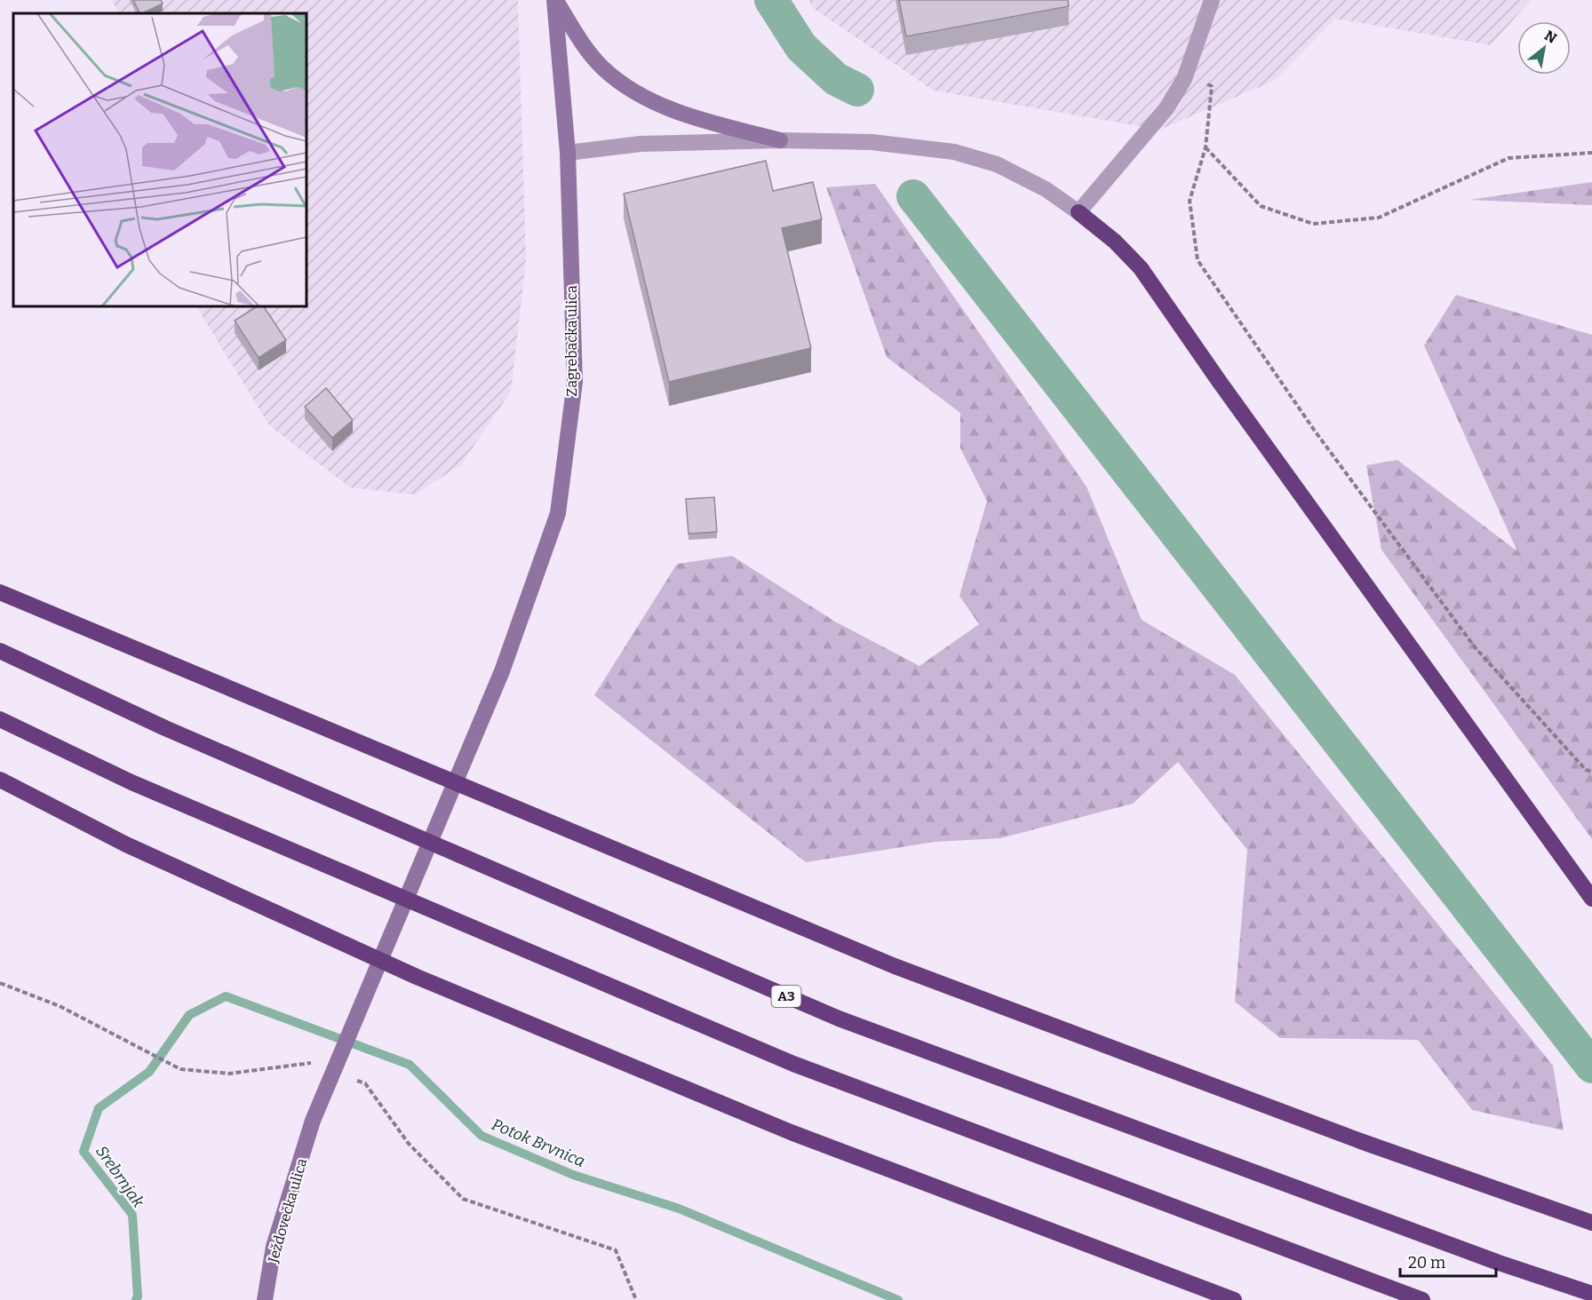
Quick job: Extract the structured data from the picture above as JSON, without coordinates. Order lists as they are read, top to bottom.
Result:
{
  "streets": {
    "highway": ["A3"],
    "main road": ["Zagrebačka ulica", "Ježdovečka ulica"]
  },
  "crossings": [
    ["Zagrebačka ulica", "Ježdovečka ulica"]
  ],
  "water": ["Potok Brvnica", "Srebrnjak"],
  "scale_bar": "20 m",
  "north": "top right"
}
